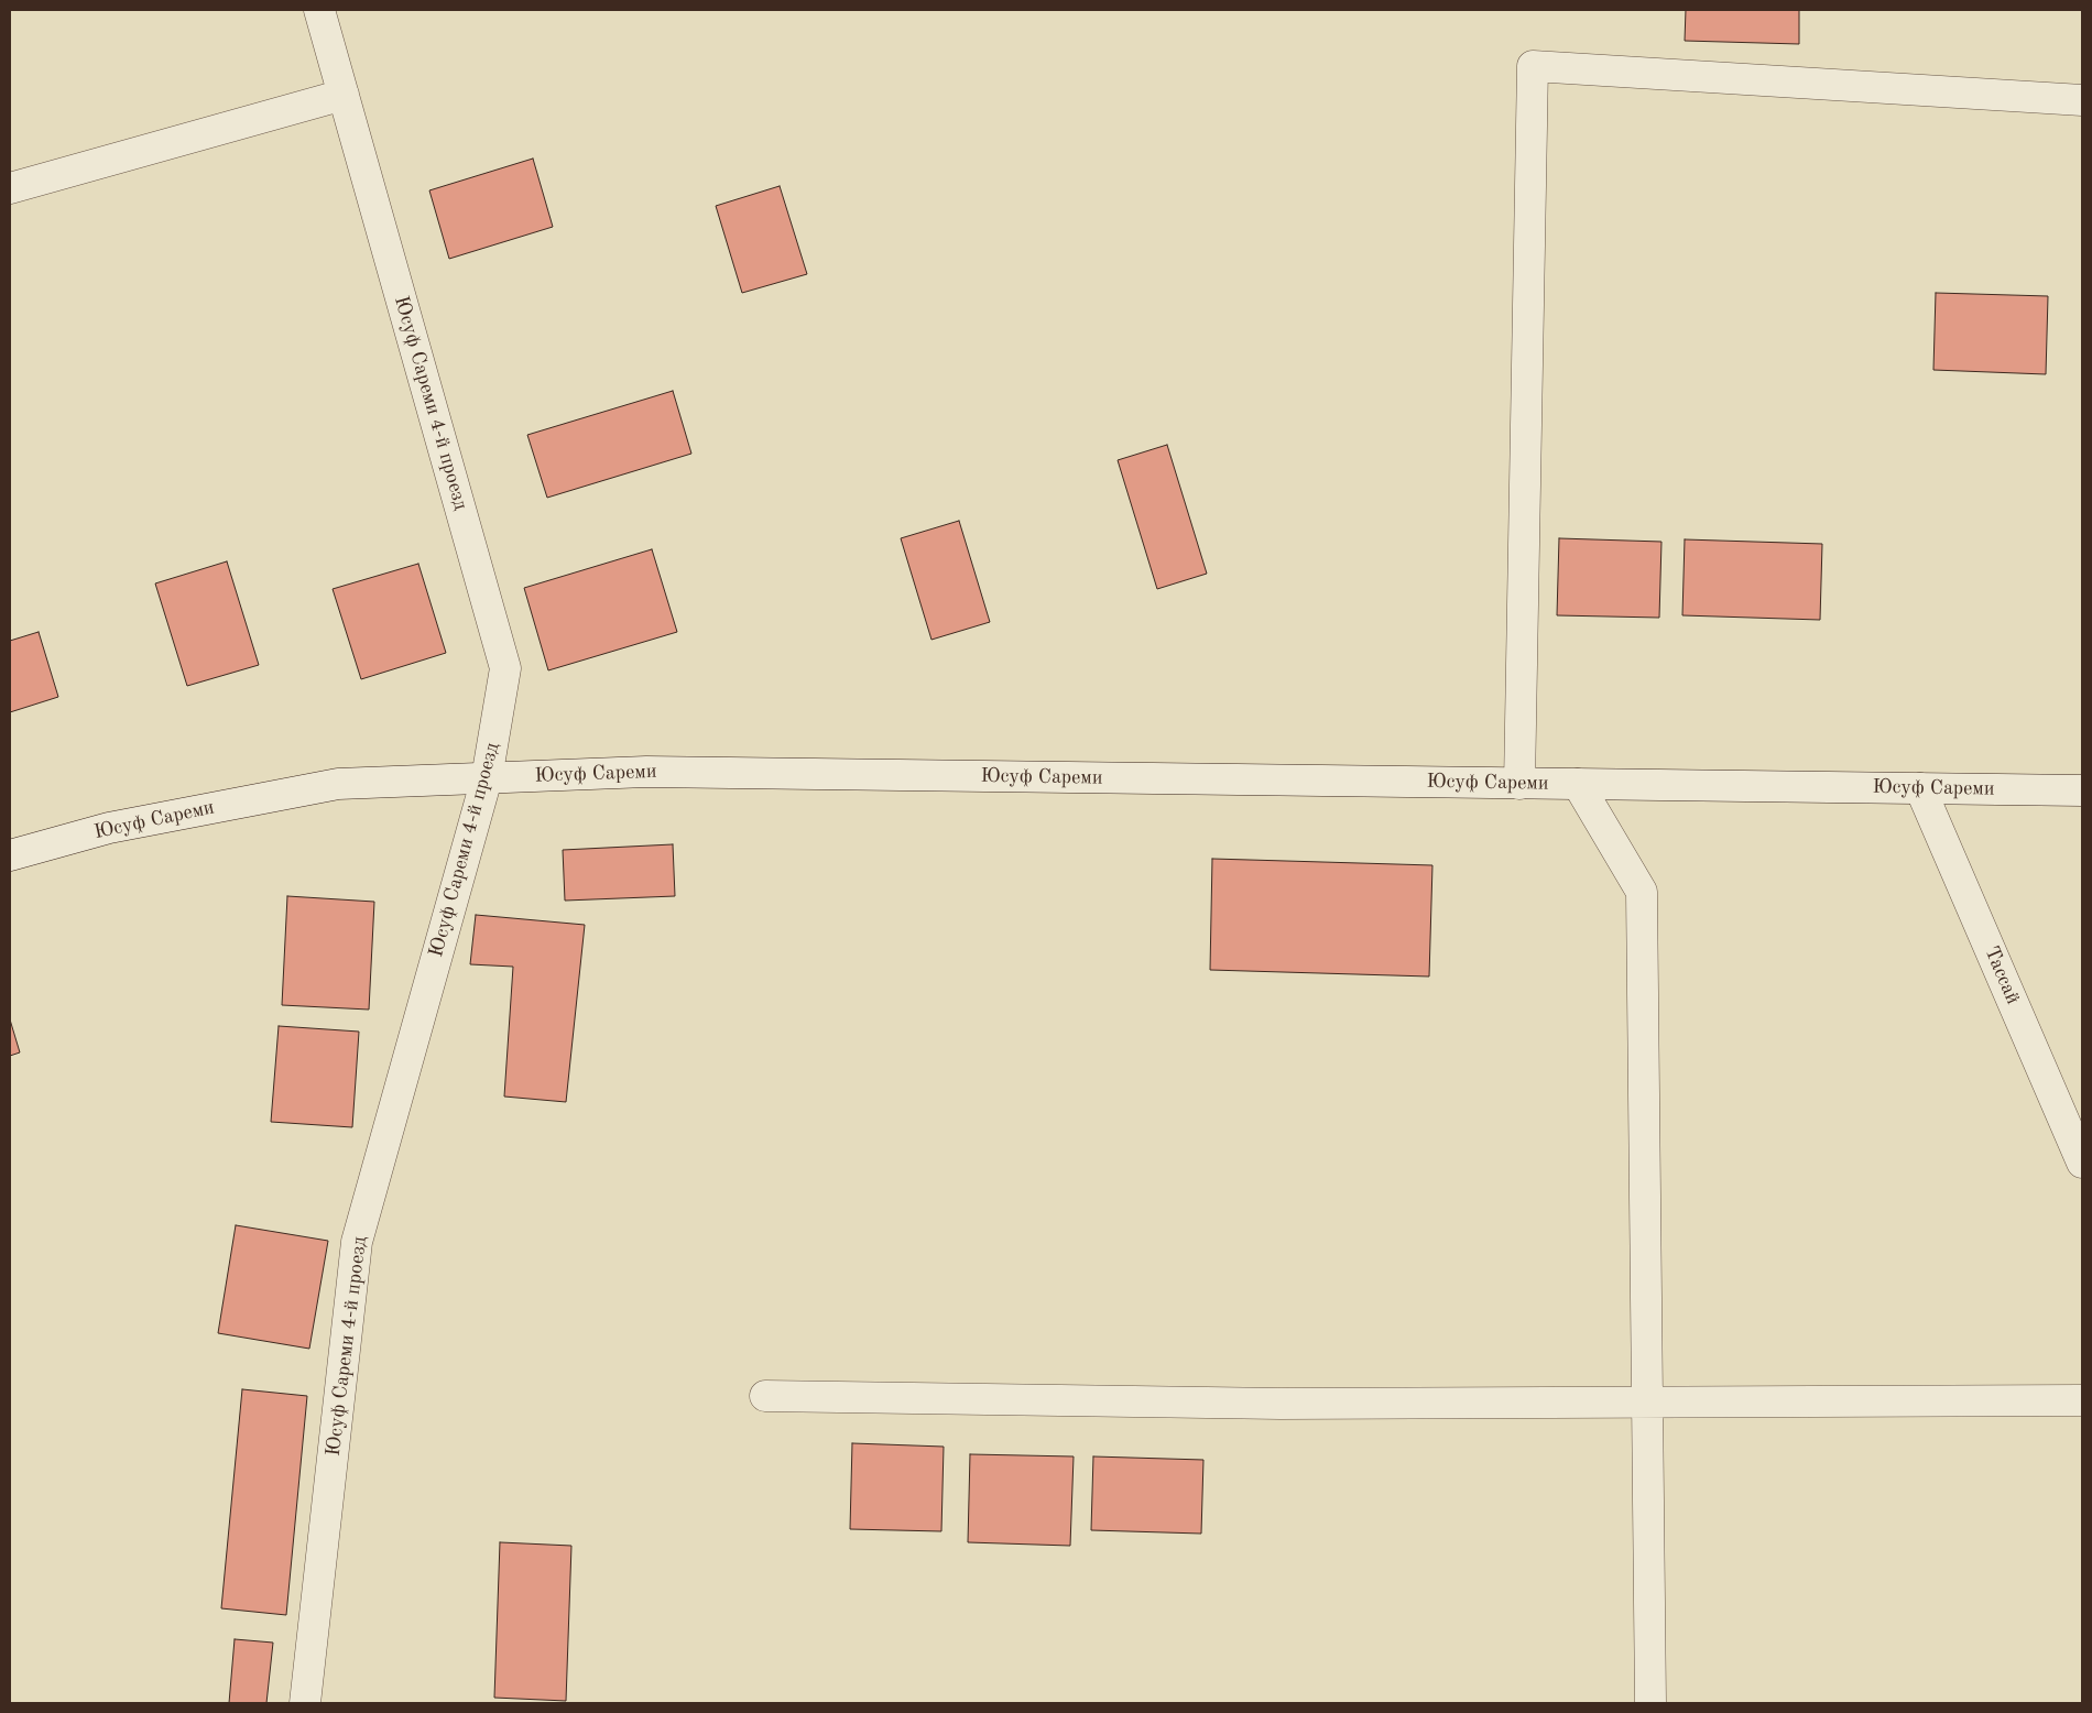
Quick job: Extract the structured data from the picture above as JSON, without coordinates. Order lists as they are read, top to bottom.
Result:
{
  "streets": {
    "street": ["Юсуф Сареми 4-й проезд", "Юсуф Сареми", "Тассай"]
  },
  "crossings": [
    ["Юсуф Сареми 4-й проезд", "Юсуф Сареми"],
    ["Юсуф Сареми", "Тассай"]
  ]
}
